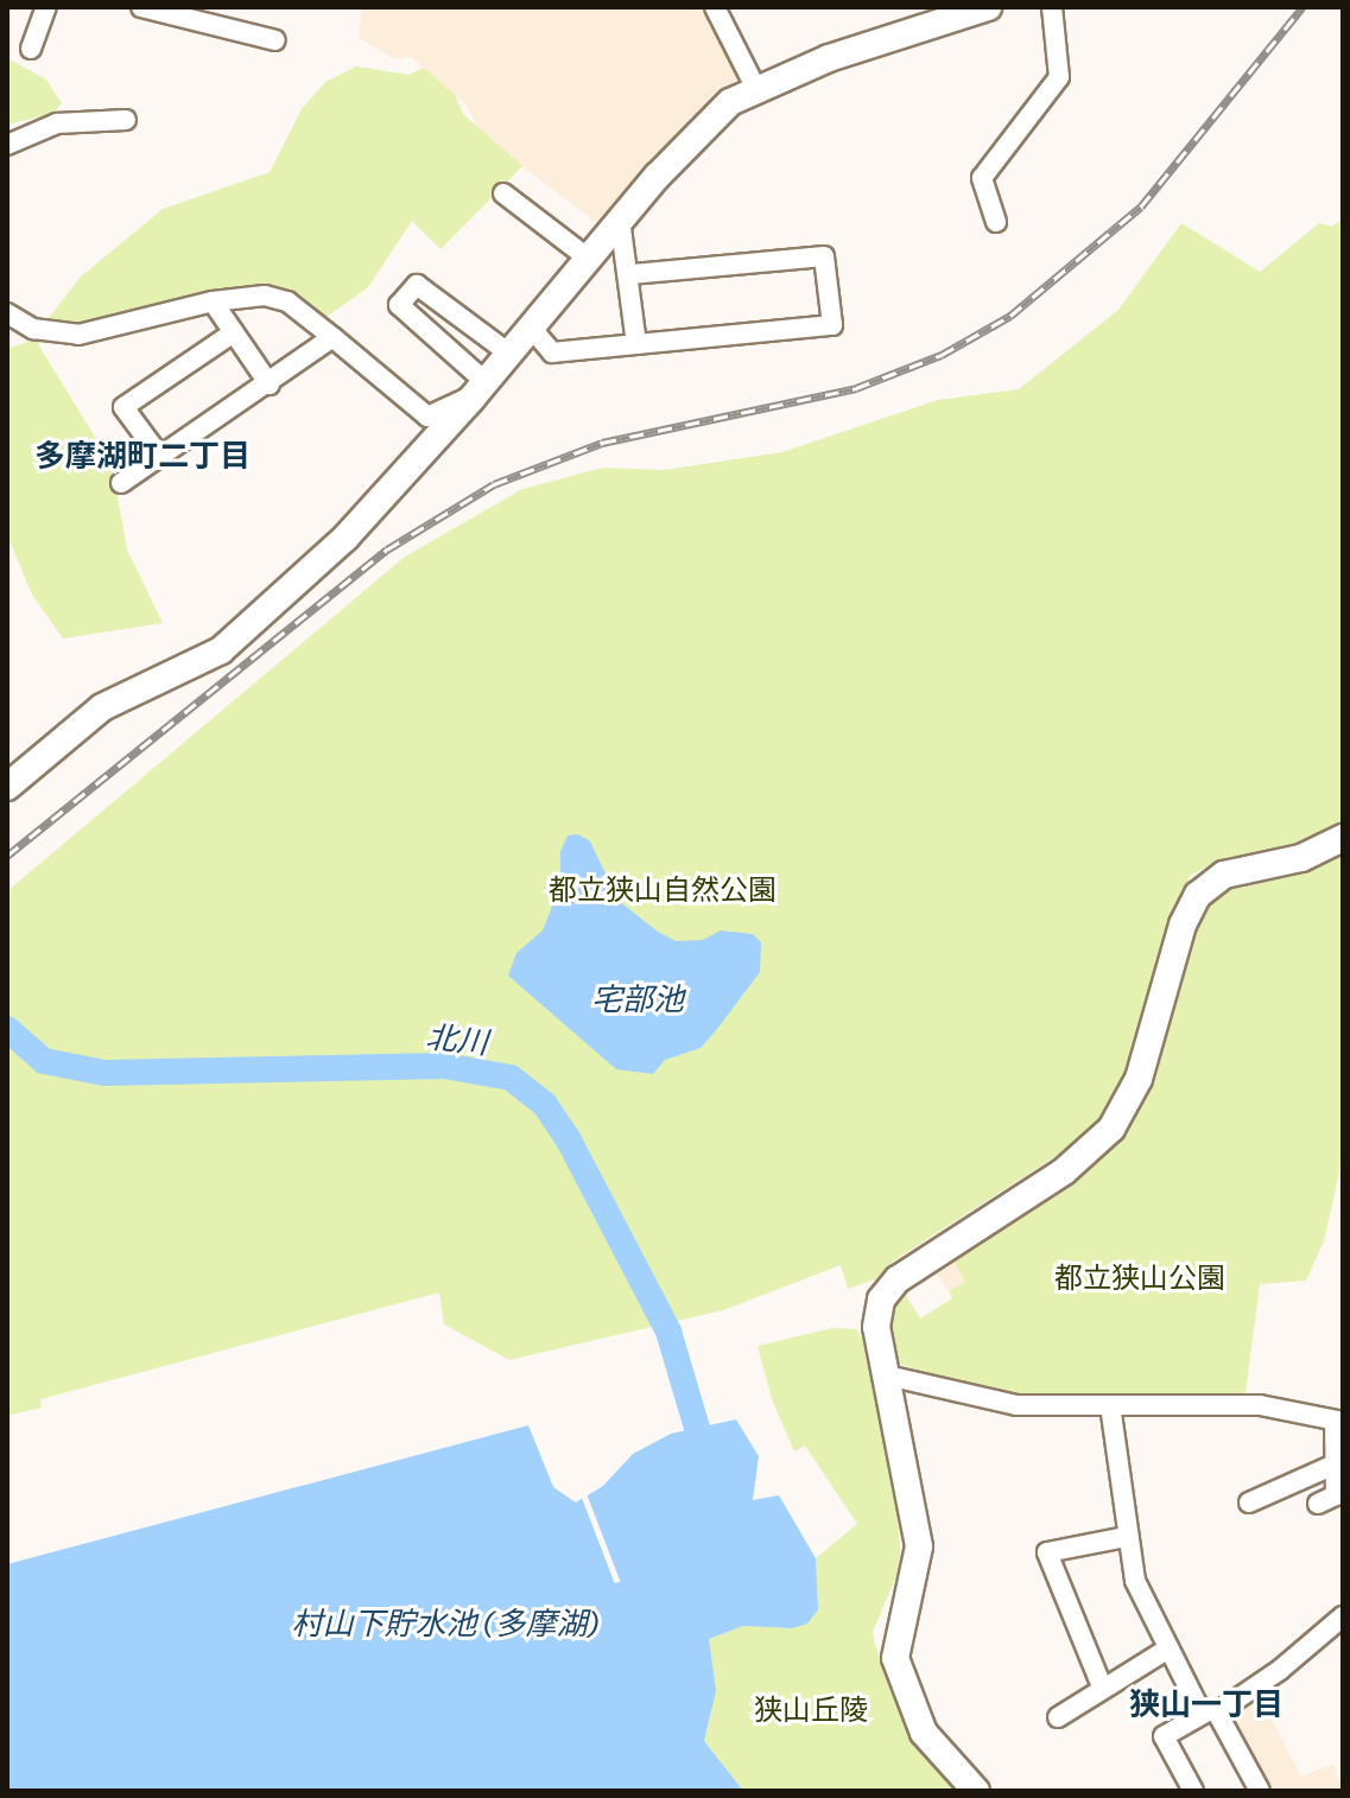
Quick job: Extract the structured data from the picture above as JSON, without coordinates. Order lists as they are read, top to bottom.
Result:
{
  "districts": ["多摩湖町二丁目", "狭山一丁目"],
  "water": ["宅部池", "北川", "村山下貯水池 (多摩湖)"],
  "parks": ["都立狭山自然公園", "都立狭山公園", "狭山丘陵"]
}
